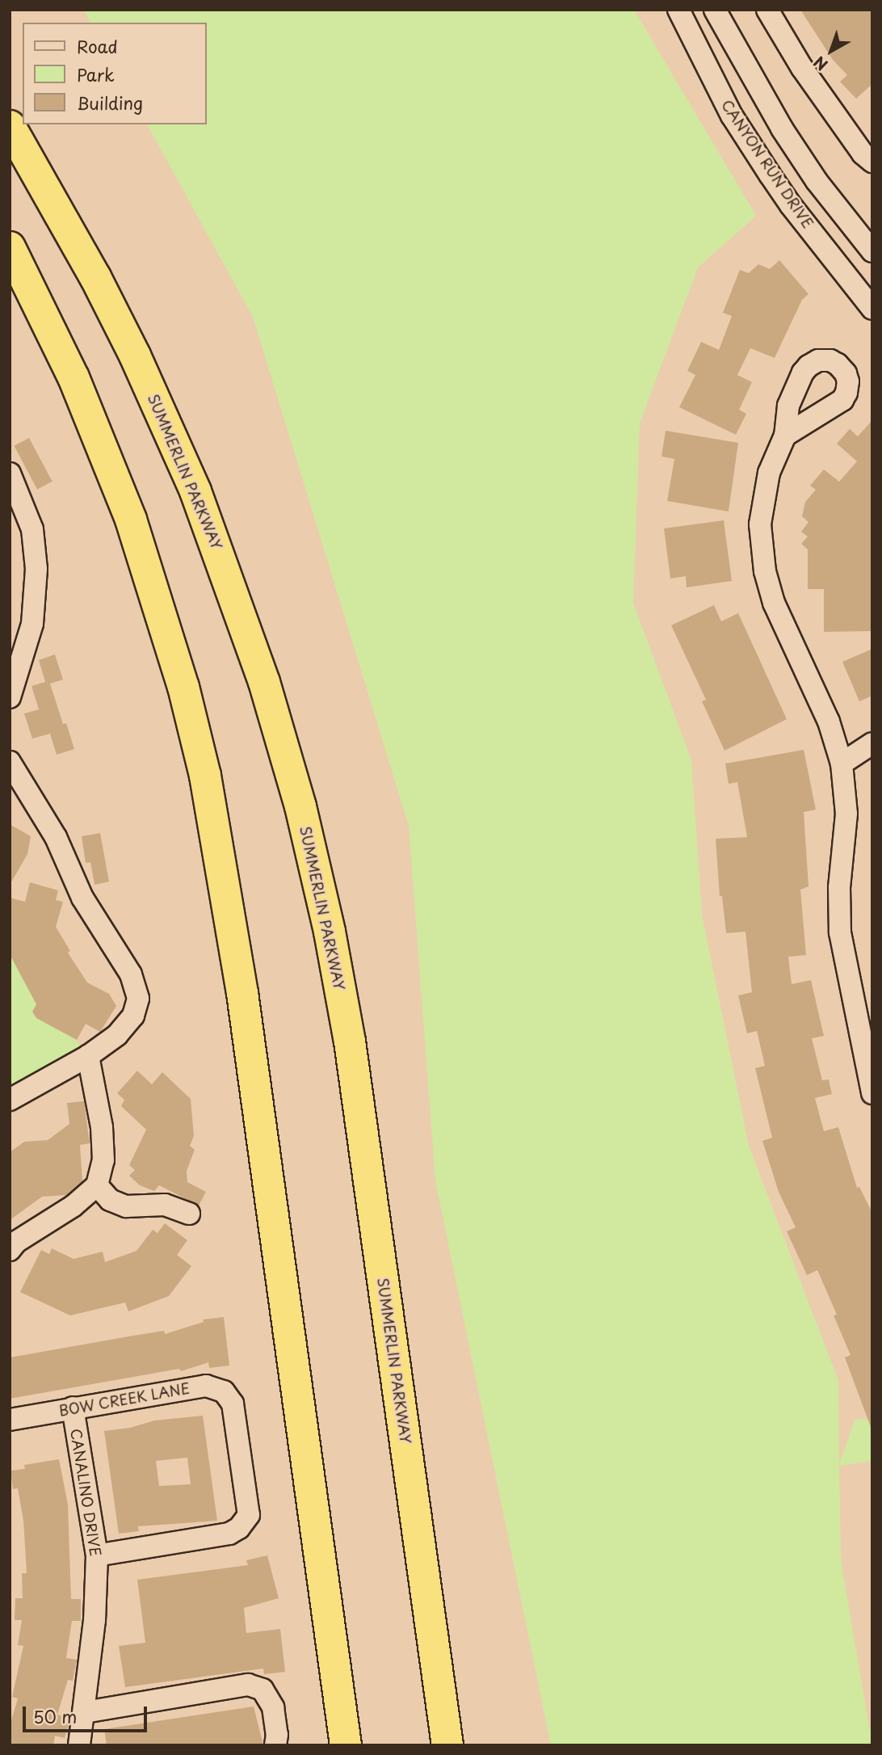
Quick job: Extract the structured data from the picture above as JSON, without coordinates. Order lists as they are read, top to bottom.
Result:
{
  "streets": {
    "highway": ["SUMMERLIN PARKWAY"],
    "street": ["CANYON RUN DRIVE", "BOW CREEK LANE", "CANALINO DRIVE"]
  },
  "crossings": [
    ["BOW CREEK LANE", "CANALINO DRIVE"]
  ],
  "legend": ["Road", "Park", "Building"],
  "scale_bar": "50 m",
  "north": "bottom left"
}
